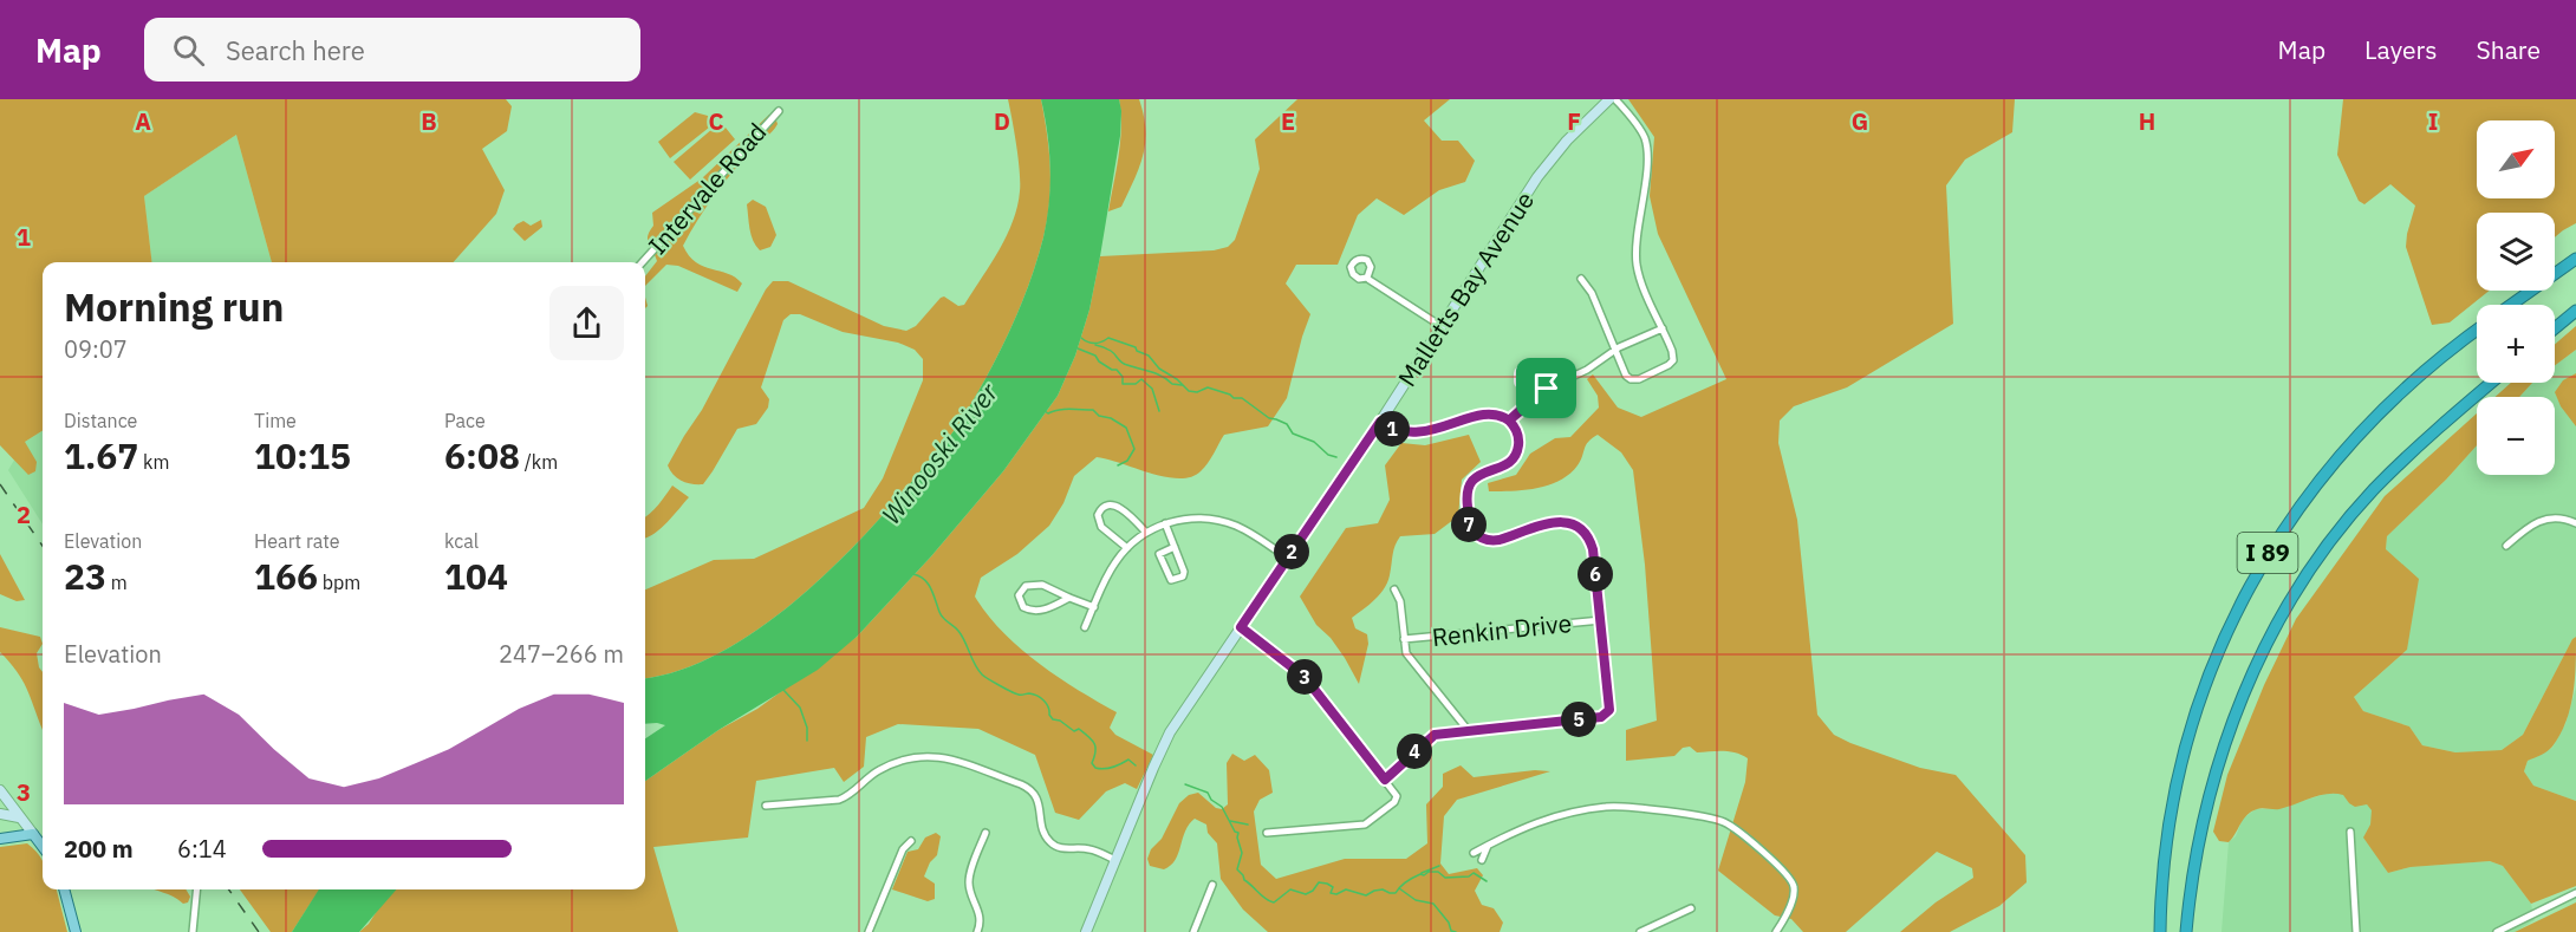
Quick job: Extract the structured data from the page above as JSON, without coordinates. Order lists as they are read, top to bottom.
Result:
{
  "streets": {
    "highway": ["I 89"],
    "street": ["Intervale Road", "Malletts Bay Avenue", "Renkin Drive"]
  },
  "water": ["Winooski River"],
  "north": "top right",
  "page": {
    "header": "Map",
    "search": "Search here",
    "nav": ["Map", "Layers", "Share"],
    "map_buttons": ["+", "−"],
    "heading": ["Morning run", "09:07"],
    "stats": [
      ["Distance", "1.67 km"],
      ["Time", "10:15"],
      ["Pace", "6:08 /km"],
      ["Elevation", "23 m"],
      ["Heart rate", "166 bpm"],
      ["kcal", "104"]
    ],
    "pins": [
      "1",
      "7",
      "2",
      "6",
      "3",
      "5",
      "4"
    ],
    "chart": ["Elevation", "247–266 m"],
    "list": [
      {
        "name": "200 m",
        "note": "6:14"
      }
    ]
  },
  "grid": {
    "columns": [
      "A",
      "B",
      "C",
      "D",
      "E",
      "F",
      "G",
      "H",
      "I"
    ],
    "rows": ["1", "2", "3"]
  }
}
